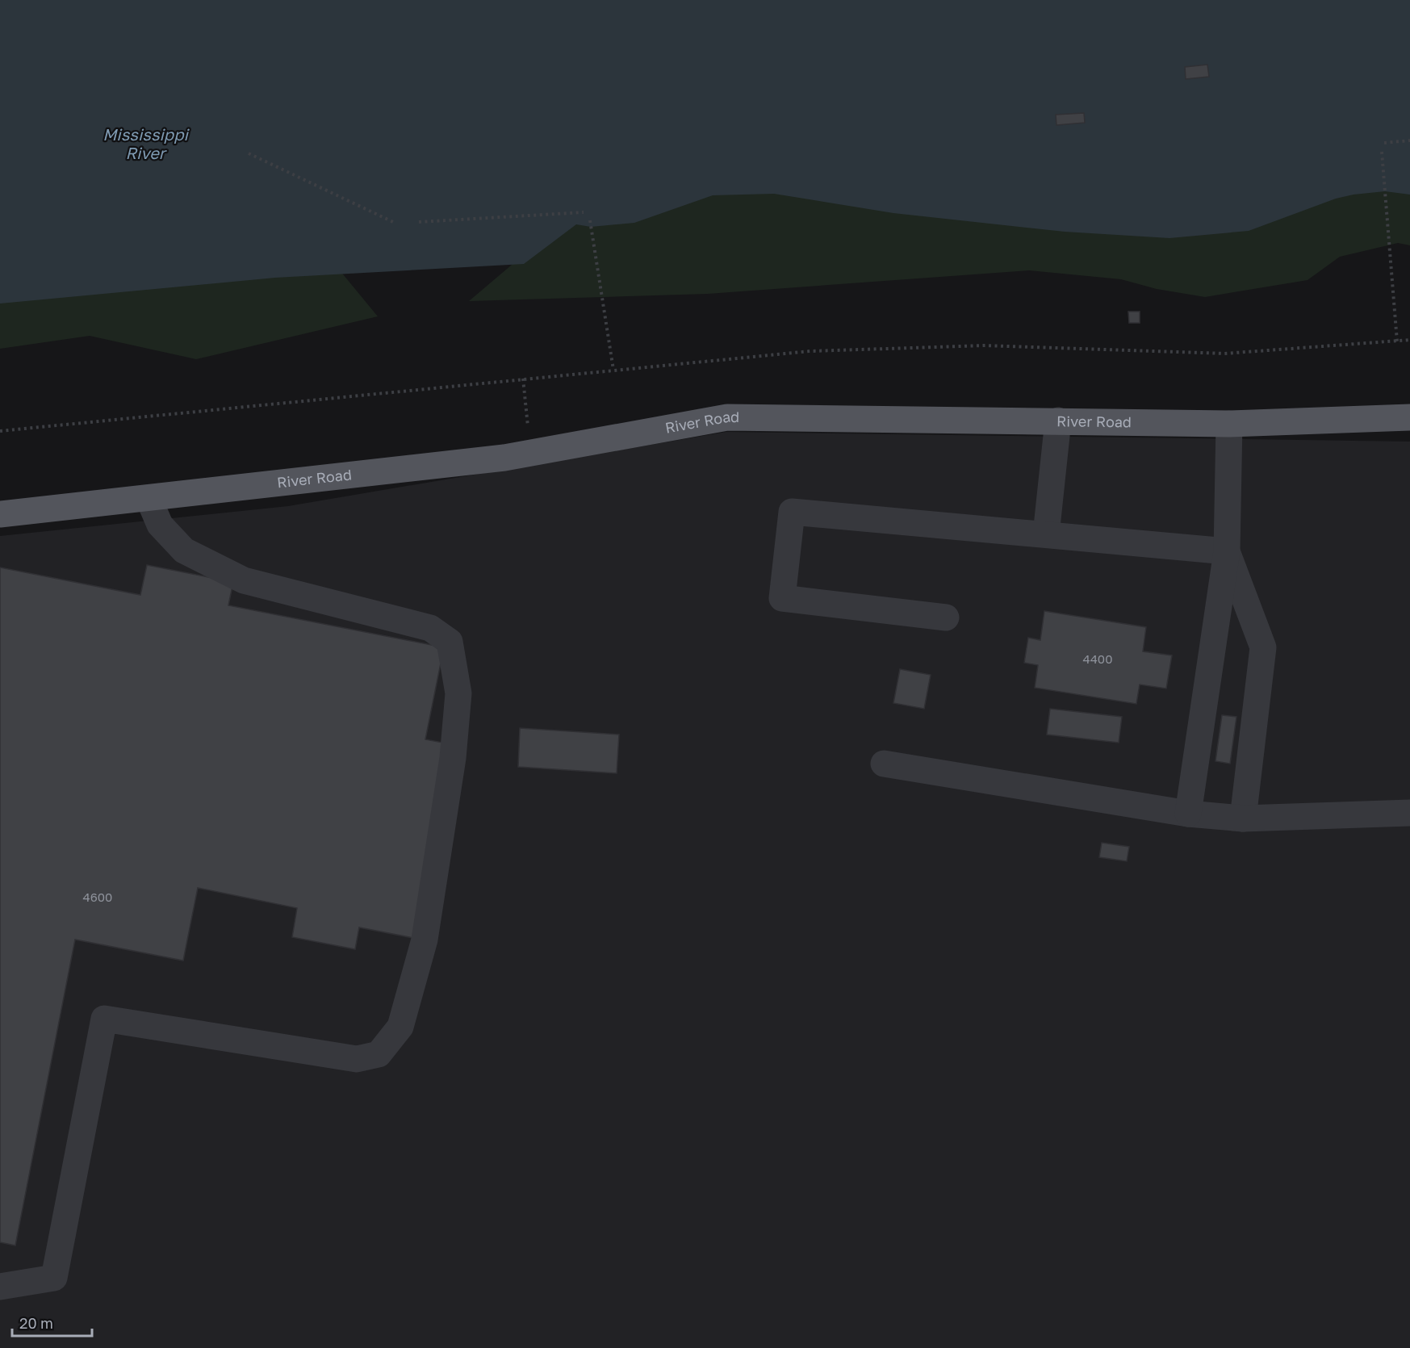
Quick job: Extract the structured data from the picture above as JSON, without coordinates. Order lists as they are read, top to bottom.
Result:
{
  "streets": {
    "main road": ["River Road"]
  },
  "water": ["Mississippi River"],
  "house_numbers": ["4400", "4600"],
  "scale_bar": "20 m"
}
